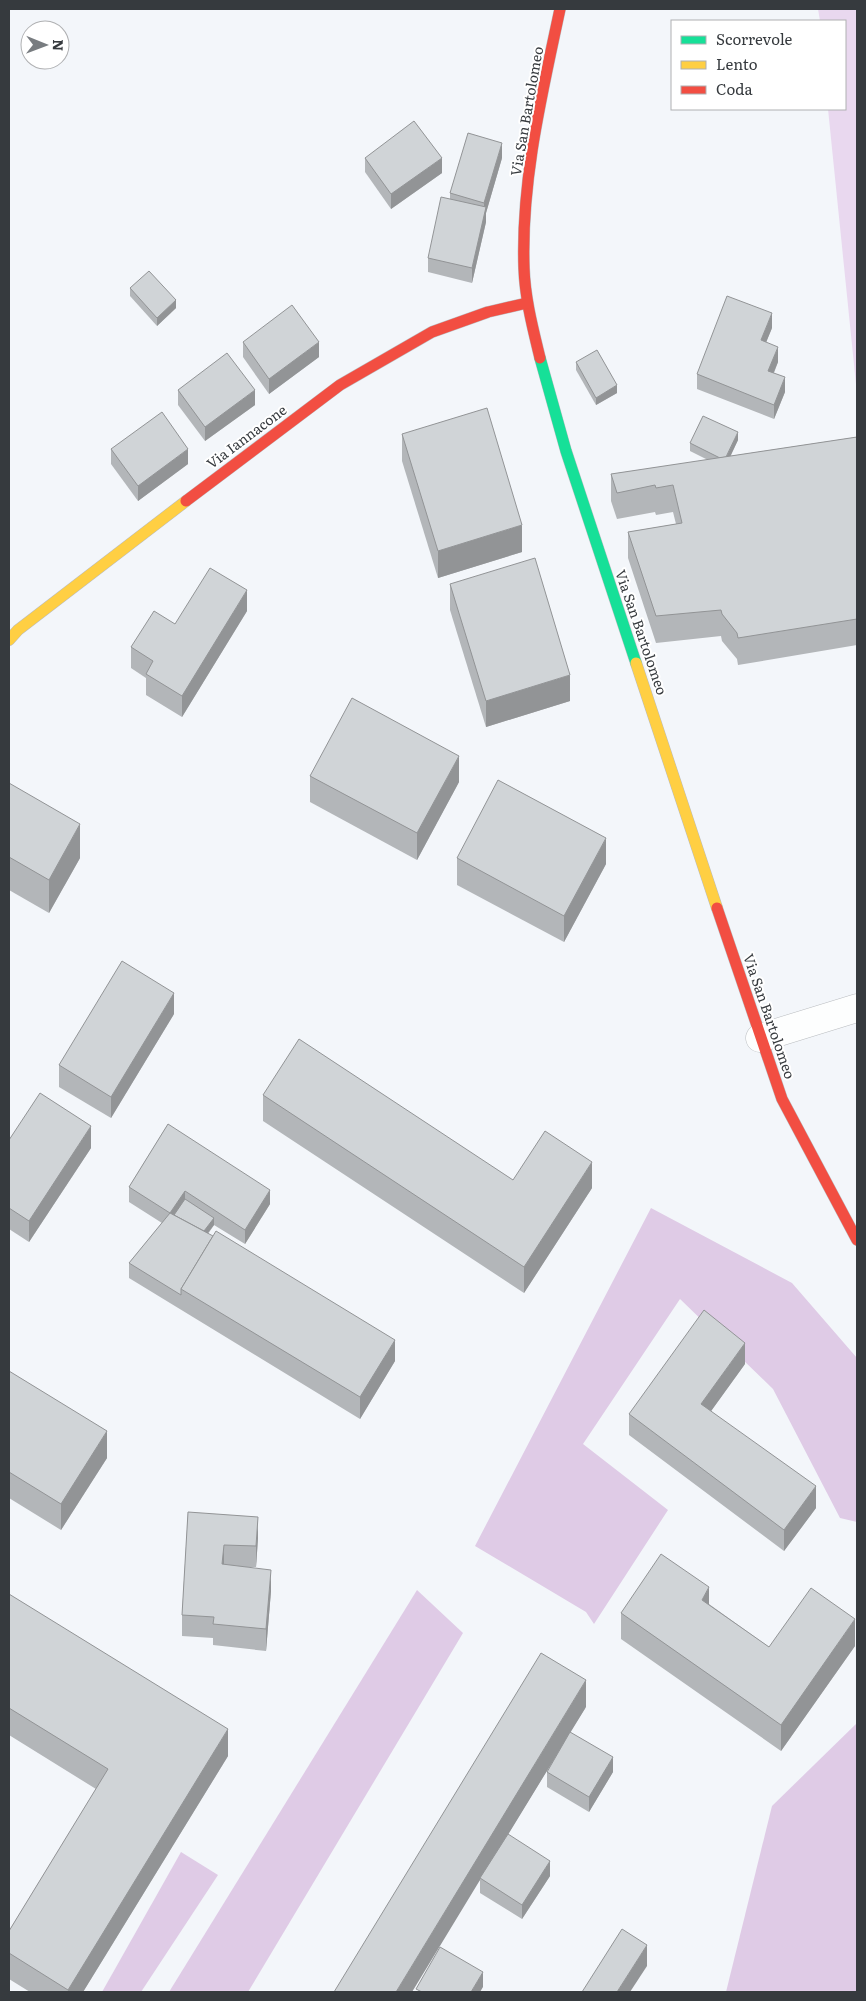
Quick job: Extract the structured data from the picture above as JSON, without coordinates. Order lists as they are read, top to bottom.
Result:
{
  "streets": {
    "street": ["Via San Bartolomeo", "Via Iannacone"]
  },
  "crossings": [
    ["Via San Bartolomeo", "Via Iannacone"]
  ],
  "legend": ["Scorrevole", "Lento", "Coda"],
  "north": "right"
}
